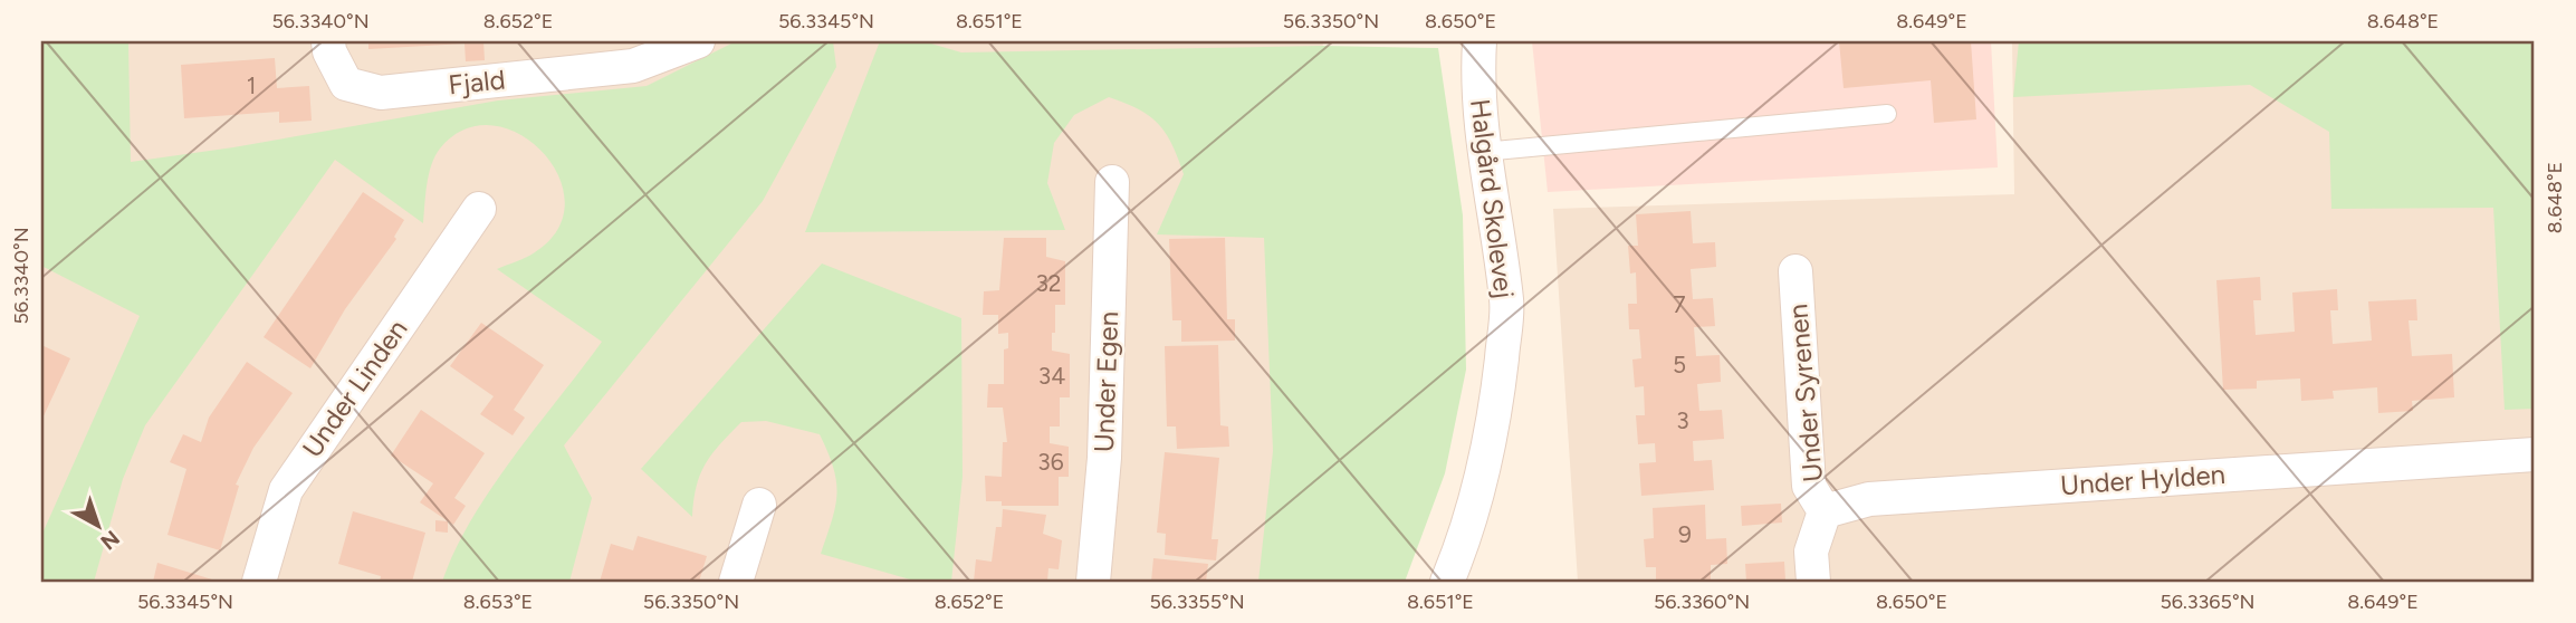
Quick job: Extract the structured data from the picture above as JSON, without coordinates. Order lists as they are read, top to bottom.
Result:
{
  "streets": {
    "street": [
      "Fjald",
      "Halgård Skolevej",
      "Under Egen",
      "Under Linden",
      "Under Syrenen",
      "Under Hylden"
    ]
  },
  "crossings": [
    ["Under Syrenen", "Under Hylden"]
  ],
  "house_numbers": [
    "1",
    "32",
    "7",
    "5",
    "34",
    "3",
    "36",
    "9"
  ],
  "north": "bottom right",
  "coordinates": [
    "56.3340°N",
    "8.652°E",
    "56.3345°N",
    "8.651°E",
    "56.3350°N",
    "8.650°E",
    "8.649°E",
    "8.648°E",
    "8.653°E",
    "56.3355°N",
    "56.3360°N",
    "56.3365°N"
  ]
}
